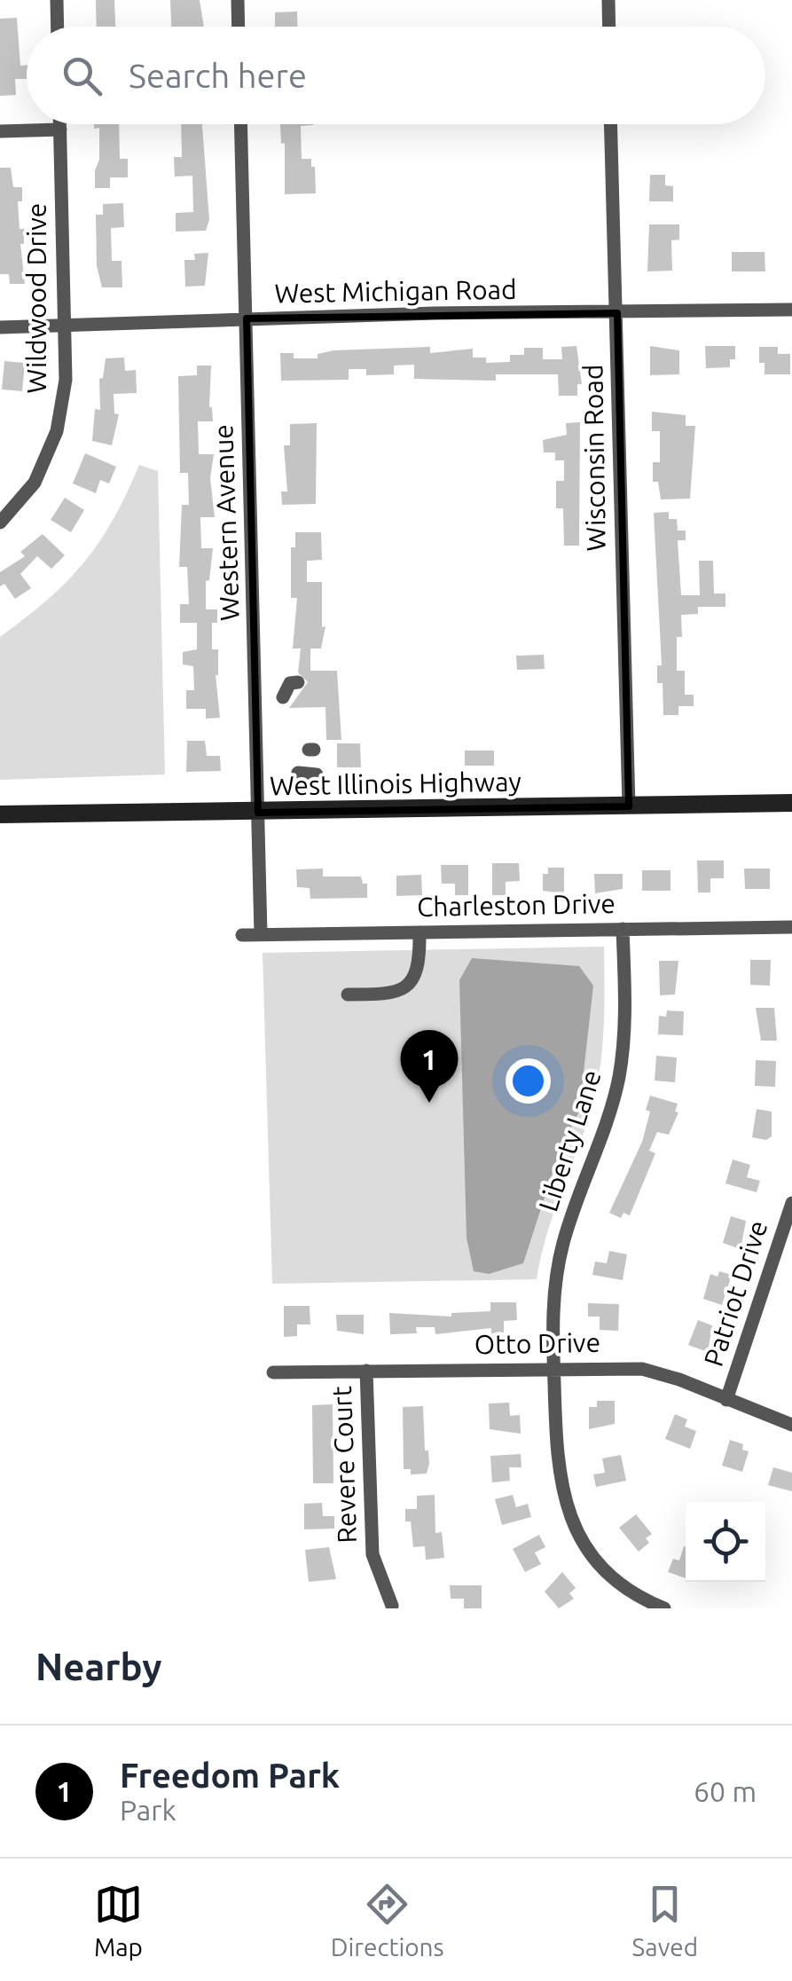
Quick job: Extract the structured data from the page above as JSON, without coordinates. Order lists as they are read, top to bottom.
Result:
{
  "streets": {
    "street": [
      "West Michigan Road",
      "Wildwood Drive",
      "Wisconsin Road",
      "Western Avenue",
      "West Illinois Highway",
      "Charleston Drive",
      "Liberty Lane",
      "Patriot Drive",
      "Otto Drive",
      "Revere Court"
    ]
  },
  "crossings": [
    ["West Michigan Road", "Wildwood Drive"],
    ["West Michigan Road", "Wisconsin Road"],
    ["West Michigan Road", "Western Avenue"],
    ["Wisconsin Road", "West Illinois Highway"],
    ["Western Avenue", "West Illinois Highway"],
    ["Western Avenue", "Charleston Drive"],
    ["Charleston Drive", "Liberty Lane"],
    ["Liberty Lane", "Otto Drive"],
    ["Patriot Drive", "Otto Drive"],
    ["Otto Drive", "Revere Court"]
  ],
  "page": {
    "search": "Search here",
    "pins": "1",
    "heading": "Nearby",
    "list": [
      {
        "mark": "1",
        "name": "Freedom Park",
        "note": "Park",
        "value": "60 m"
      }
    ],
    "nav": ["Map", "Directions", "Saved"]
  }
}
